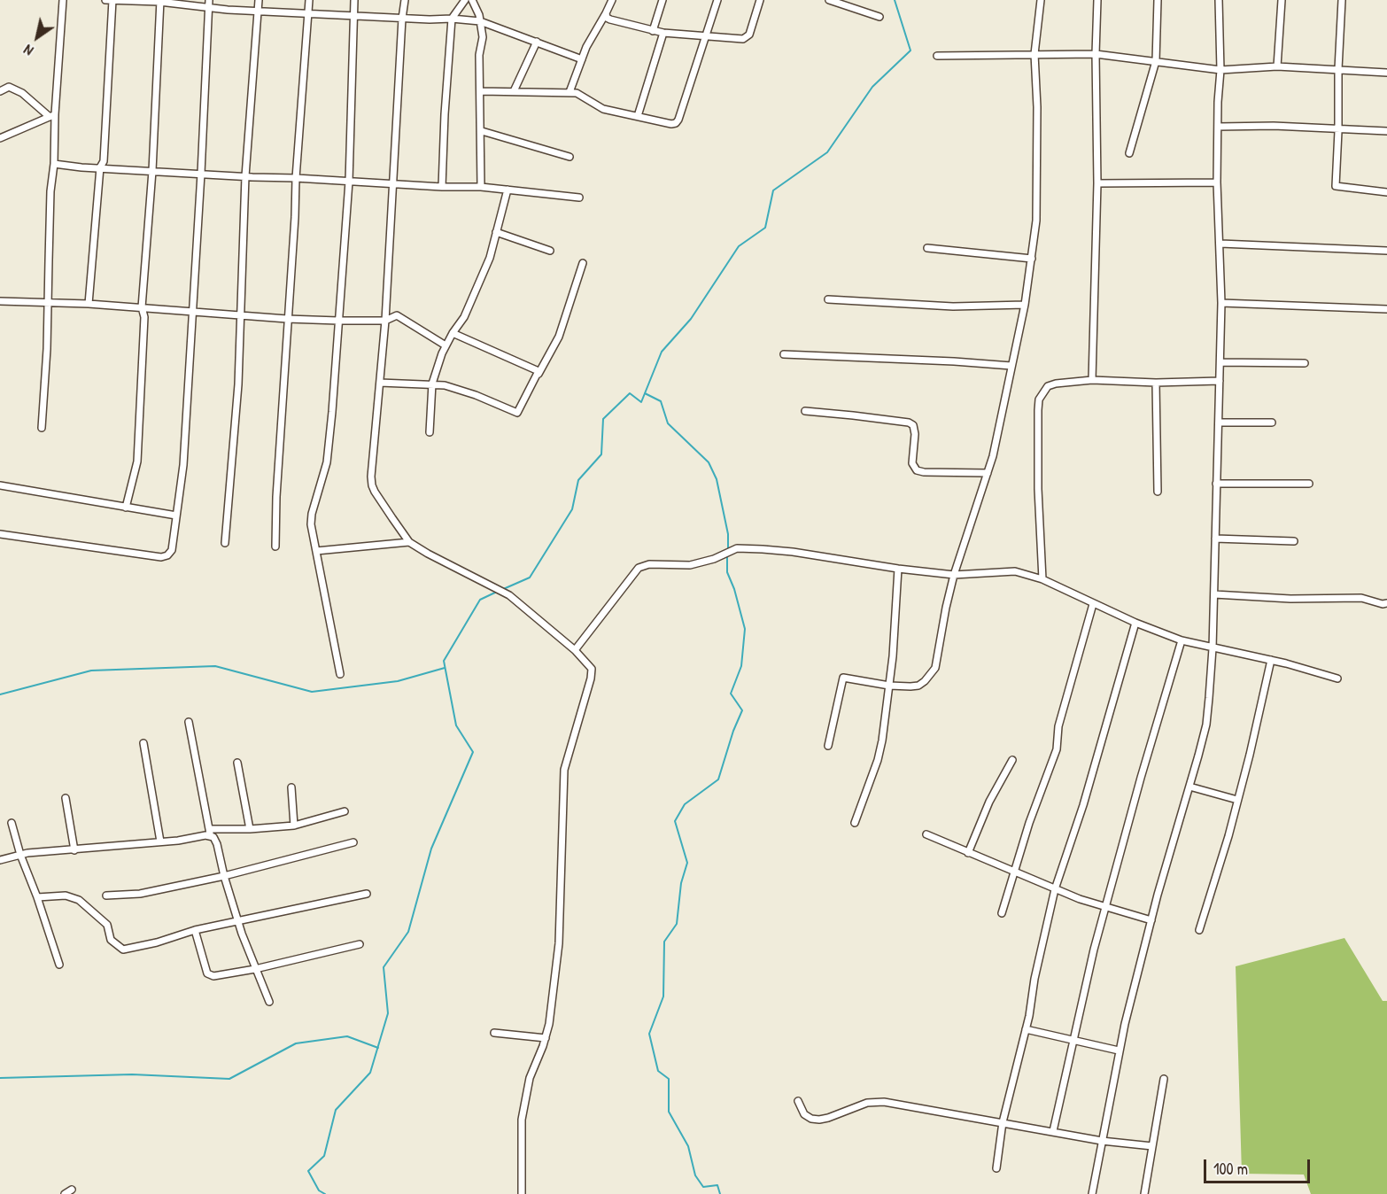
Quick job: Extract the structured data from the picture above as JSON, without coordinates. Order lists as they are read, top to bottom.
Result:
{
  "scale_bar": "100 m",
  "north": "bottom left"
}
